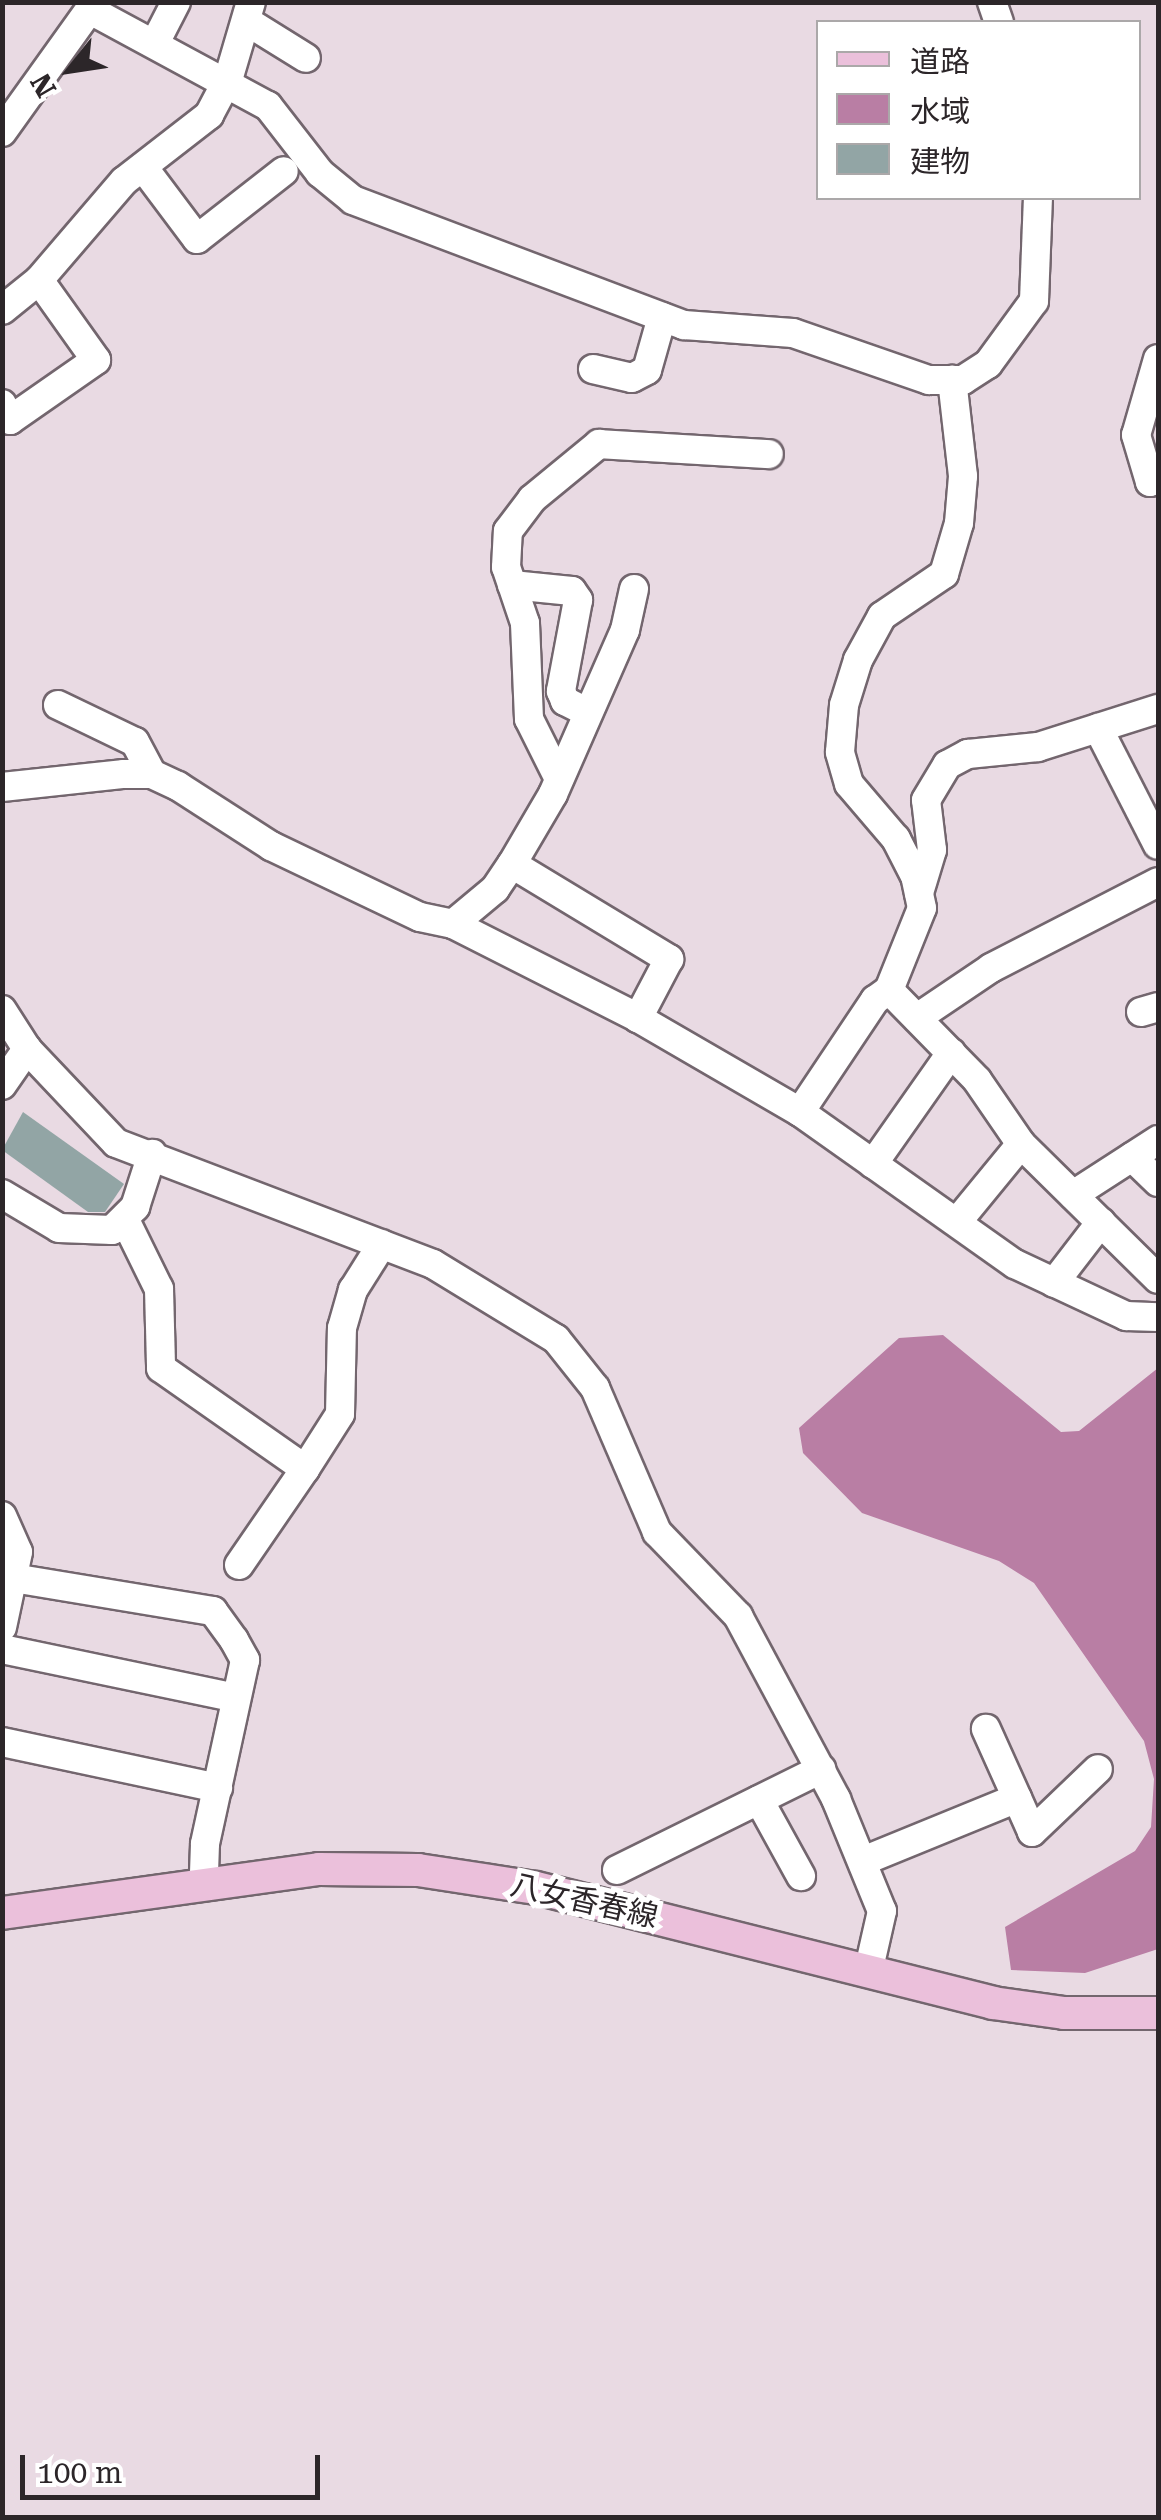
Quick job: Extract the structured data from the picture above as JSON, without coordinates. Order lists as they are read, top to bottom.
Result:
{
  "streets": {
    "main road": ["八女香春線"]
  },
  "legend": ["道路", "水域", "建物"],
  "scale_bar": "100 m",
  "north": "bottom left"
}
